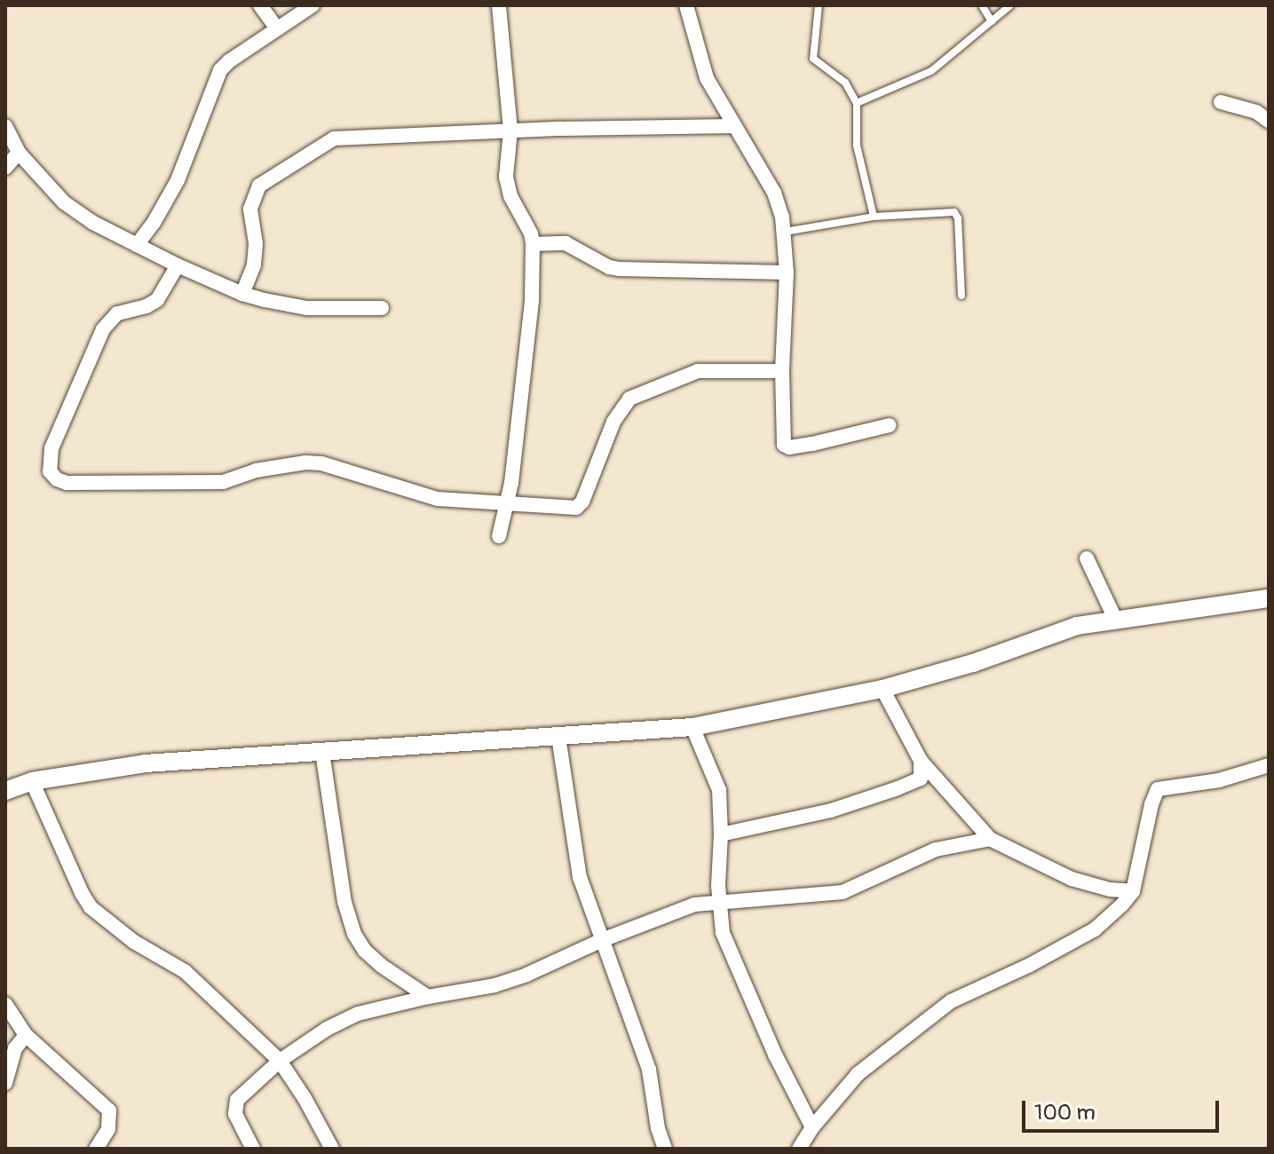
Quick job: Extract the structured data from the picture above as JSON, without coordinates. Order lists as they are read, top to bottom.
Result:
{
  "scale_bar": "100 m"
}
